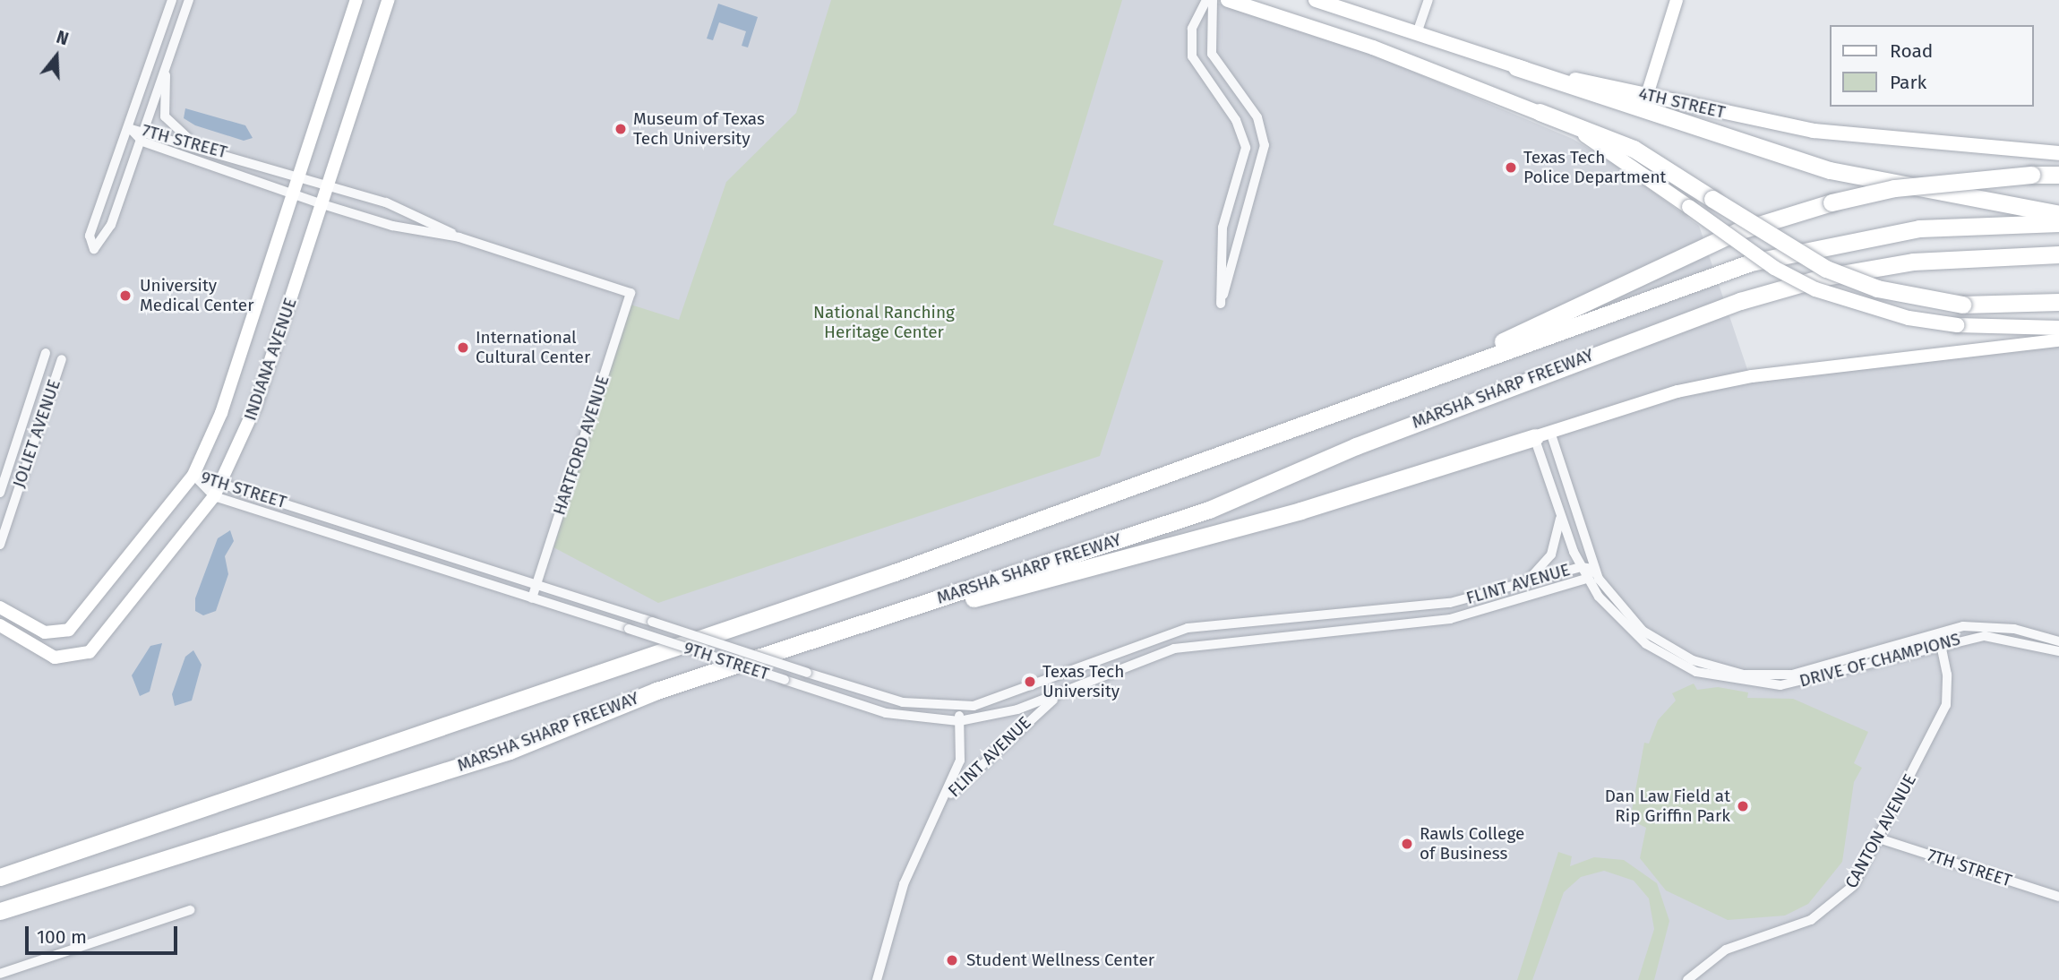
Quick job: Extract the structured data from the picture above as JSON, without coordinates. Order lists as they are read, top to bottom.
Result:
{
  "streets": {
    "highway": ["MARSHA SHARP FREEWAY"],
    "main road": ["4TH STREET"],
    "street": [
      "7TH STREET",
      "INDIANA AVENUE",
      "JOLIET AVENUE",
      "HARTFORD AVENUE",
      "9TH STREET",
      "FLINT AVENUE",
      "DRIVE OF CHAMPIONS",
      "CANTON AVENUE"
    ]
  },
  "crossings": [
    ["7TH STREET", "INDIANA AVENUE"],
    ["7TH STREET", "HARTFORD AVENUE"],
    ["7TH STREET", "CANTON AVENUE"],
    ["INDIANA AVENUE", "9TH STREET"],
    ["HARTFORD AVENUE", "9TH STREET"],
    ["9TH STREET", "FLINT AVENUE"],
    ["FLINT AVENUE", "DRIVE OF CHAMPIONS"],
    ["DRIVE OF CHAMPIONS", "CANTON AVENUE"]
  ],
  "parks": ["National Ranching Heritage Center"],
  "places": [
    "Museum of Texas Tech University",
    "Texas Tech Police Department",
    "University Medical Center",
    "International Cultural Center",
    "Texas Tech University",
    "Dan Law Field at Rip Griffin Park",
    "Rawls College of Business",
    "Student Wellness Center"
  ],
  "legend": ["Road", "Park"],
  "scale_bar": "100 m",
  "north": "top"
}
